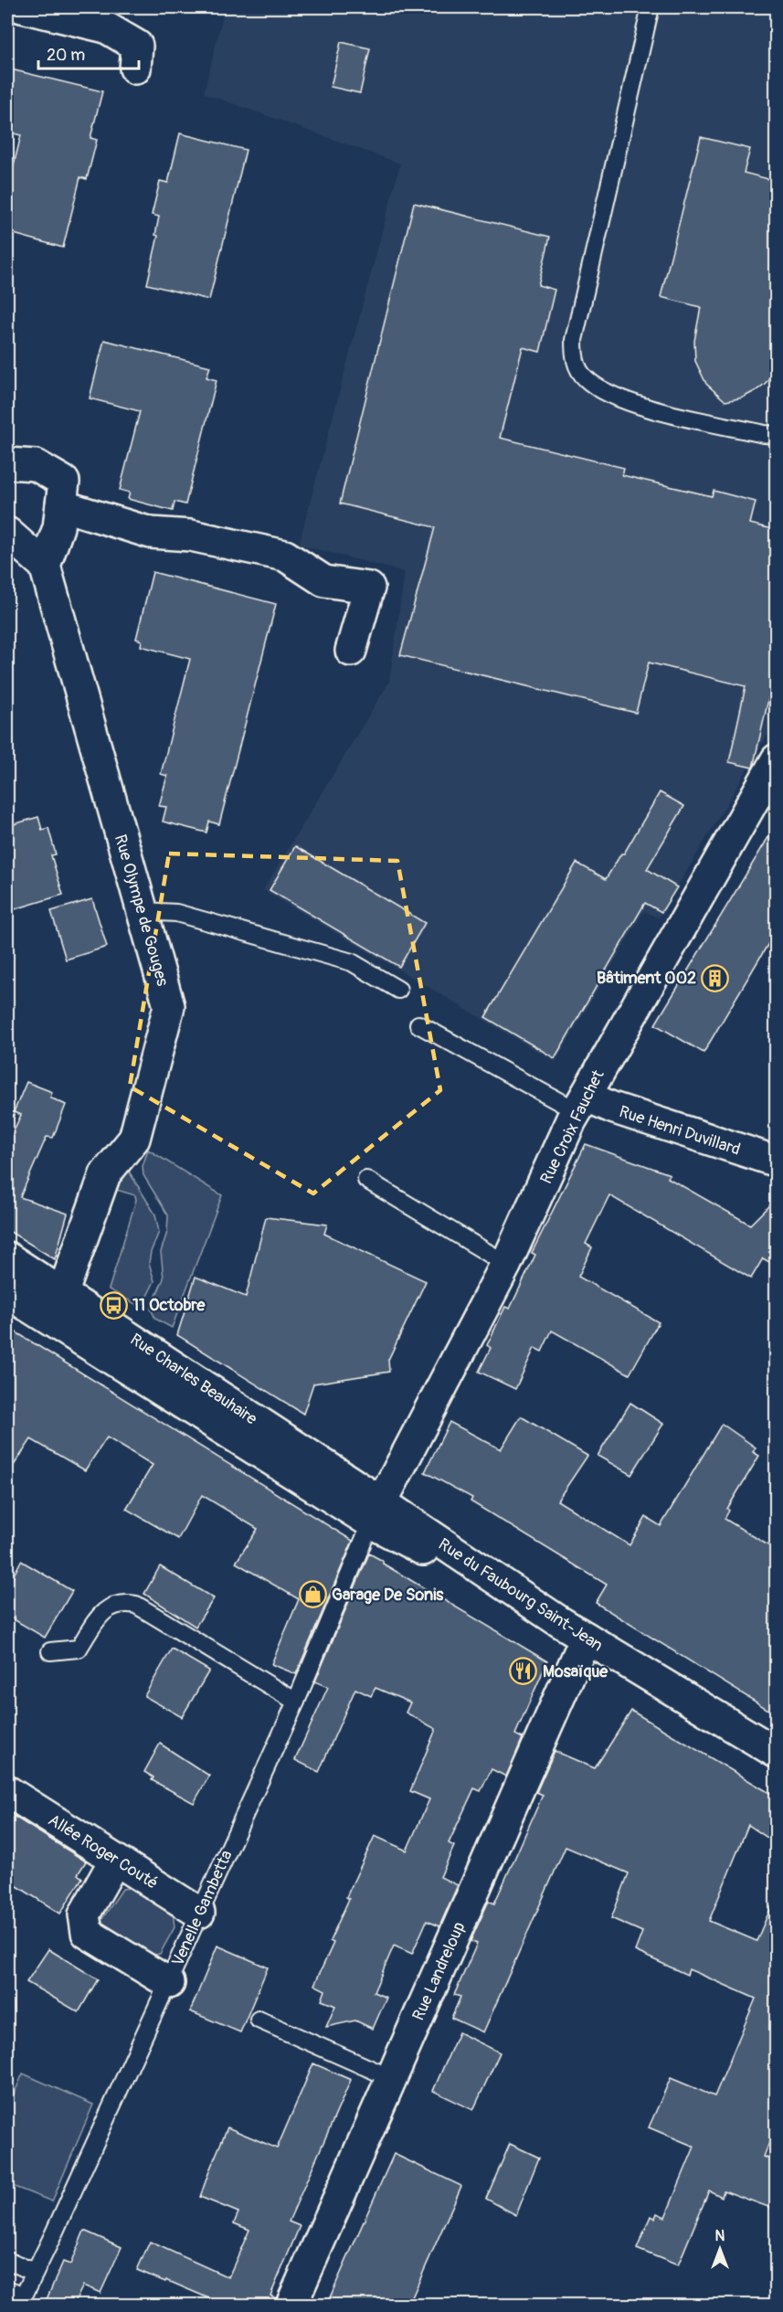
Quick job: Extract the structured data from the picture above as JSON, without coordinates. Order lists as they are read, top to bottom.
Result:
{
  "streets": {
    "street": [
      "Rue Olympe de Gouges",
      "Rue Croix Fauchet",
      "Rue Henri Duvillard",
      "Rue Charles Beauhaire",
      "Rue du Faubourg Saint-Jean",
      "Allée Roger Couté",
      "Rue Landreloup"
    ],
    "lane": ["Venelle Gambetta"]
  },
  "crossings": [
    ["Rue Olympe de Gouges", "Rue Charles Beauhaire"],
    ["Rue Croix Fauchet", "Rue Henri Duvillard"],
    ["Rue Croix Fauchet", "Rue Charles Beauhaire"],
    ["Rue Croix Fauchet", "Rue du Faubourg Saint-Jean"],
    ["Rue Croix Fauchet", "Venelle Gambetta"],
    ["Rue Charles Beauhaire", "Rue du Faubourg Saint-Jean"],
    ["Rue Charles Beauhaire", "Venelle Gambetta"],
    ["Rue du Faubourg Saint-Jean", "Venelle Gambetta"],
    ["Rue du Faubourg Saint-Jean", "Rue Landreloup"],
    ["Allée Roger Couté", "Venelle Gambetta"]
  ],
  "places": {
    "building": ["Bâtiment 002"],
    "bus stop": ["11 Octobre"],
    "shop": ["Garage De Sonis"],
    "restaurant": ["Mosaïque"]
  },
  "scale_bar": "20 m",
  "north": "top"
}
